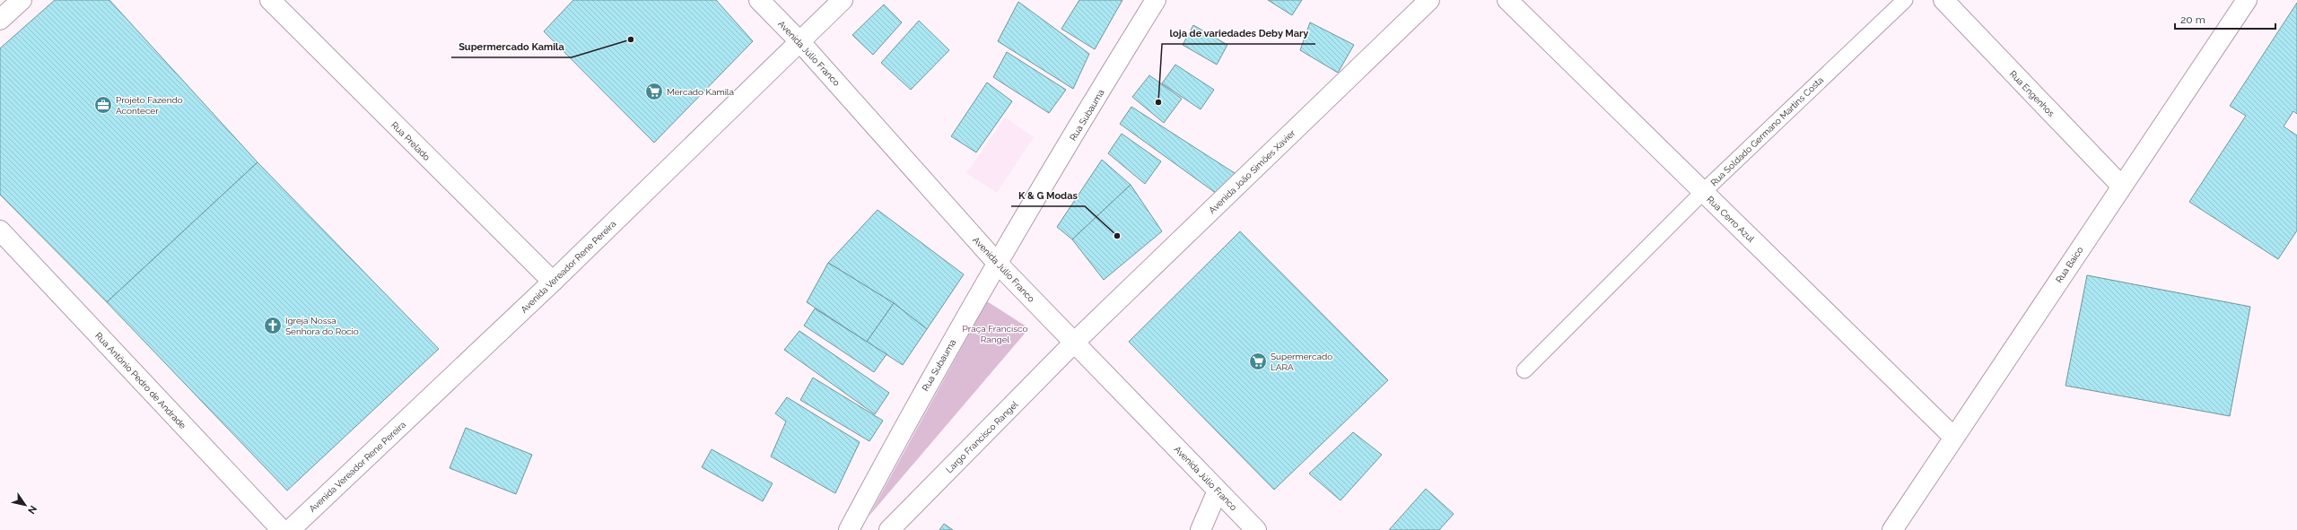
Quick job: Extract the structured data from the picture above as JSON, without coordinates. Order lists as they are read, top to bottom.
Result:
{
  "streets": {
    "street": [
      "Avenida Júlio Franco",
      "Rua Engenhos",
      "Rua Subauma",
      "Rua Prelado",
      "Avenida João Simões Xavier",
      "Rua Cerro Azul",
      "Rua Baico",
      "Avenida Vereador Rene Pereira",
      "Rua Antônio Pedro de Andrade",
      "Largo Francisco Rangel"
    ],
    "lane": ["Rua Soldado Germano Martins Costa"]
  },
  "crossings": [
    ["Avenida Júlio Franco", "Rua Subauma"],
    ["Avenida Júlio Franco", "Avenida João Simões Xavier"],
    ["Avenida Júlio Franco", "Avenida Vereador Rene Pereira"],
    ["Avenida Júlio Franco", "Largo Francisco Rangel"],
    ["Rua Engenhos", "Rua Baico"],
    ["Rua Soldado Germano Martins Costa", "Rua Cerro Azul"],
    ["Rua Prelado", "Avenida Vereador Rene Pereira"],
    ["Avenida João Simões Xavier", "Largo Francisco Rangel"],
    ["Rua Cerro Azul", "Rua Baico"]
  ],
  "parks": ["Praça Francisco Rangel"],
  "places": {
    "other": ["Supermercado Kamila", "loja de variedades Deby Mary", "K & G Modas"],
    "supermarket": ["Mercado Kamila", "Supermercado LARA"],
    "office": ["Projeto Fazendo Acontecer"],
    "church": ["Igreja Nossa Senhora do Rocio"]
  },
  "scale_bar": "20 m",
  "north": "bottom right"
}
